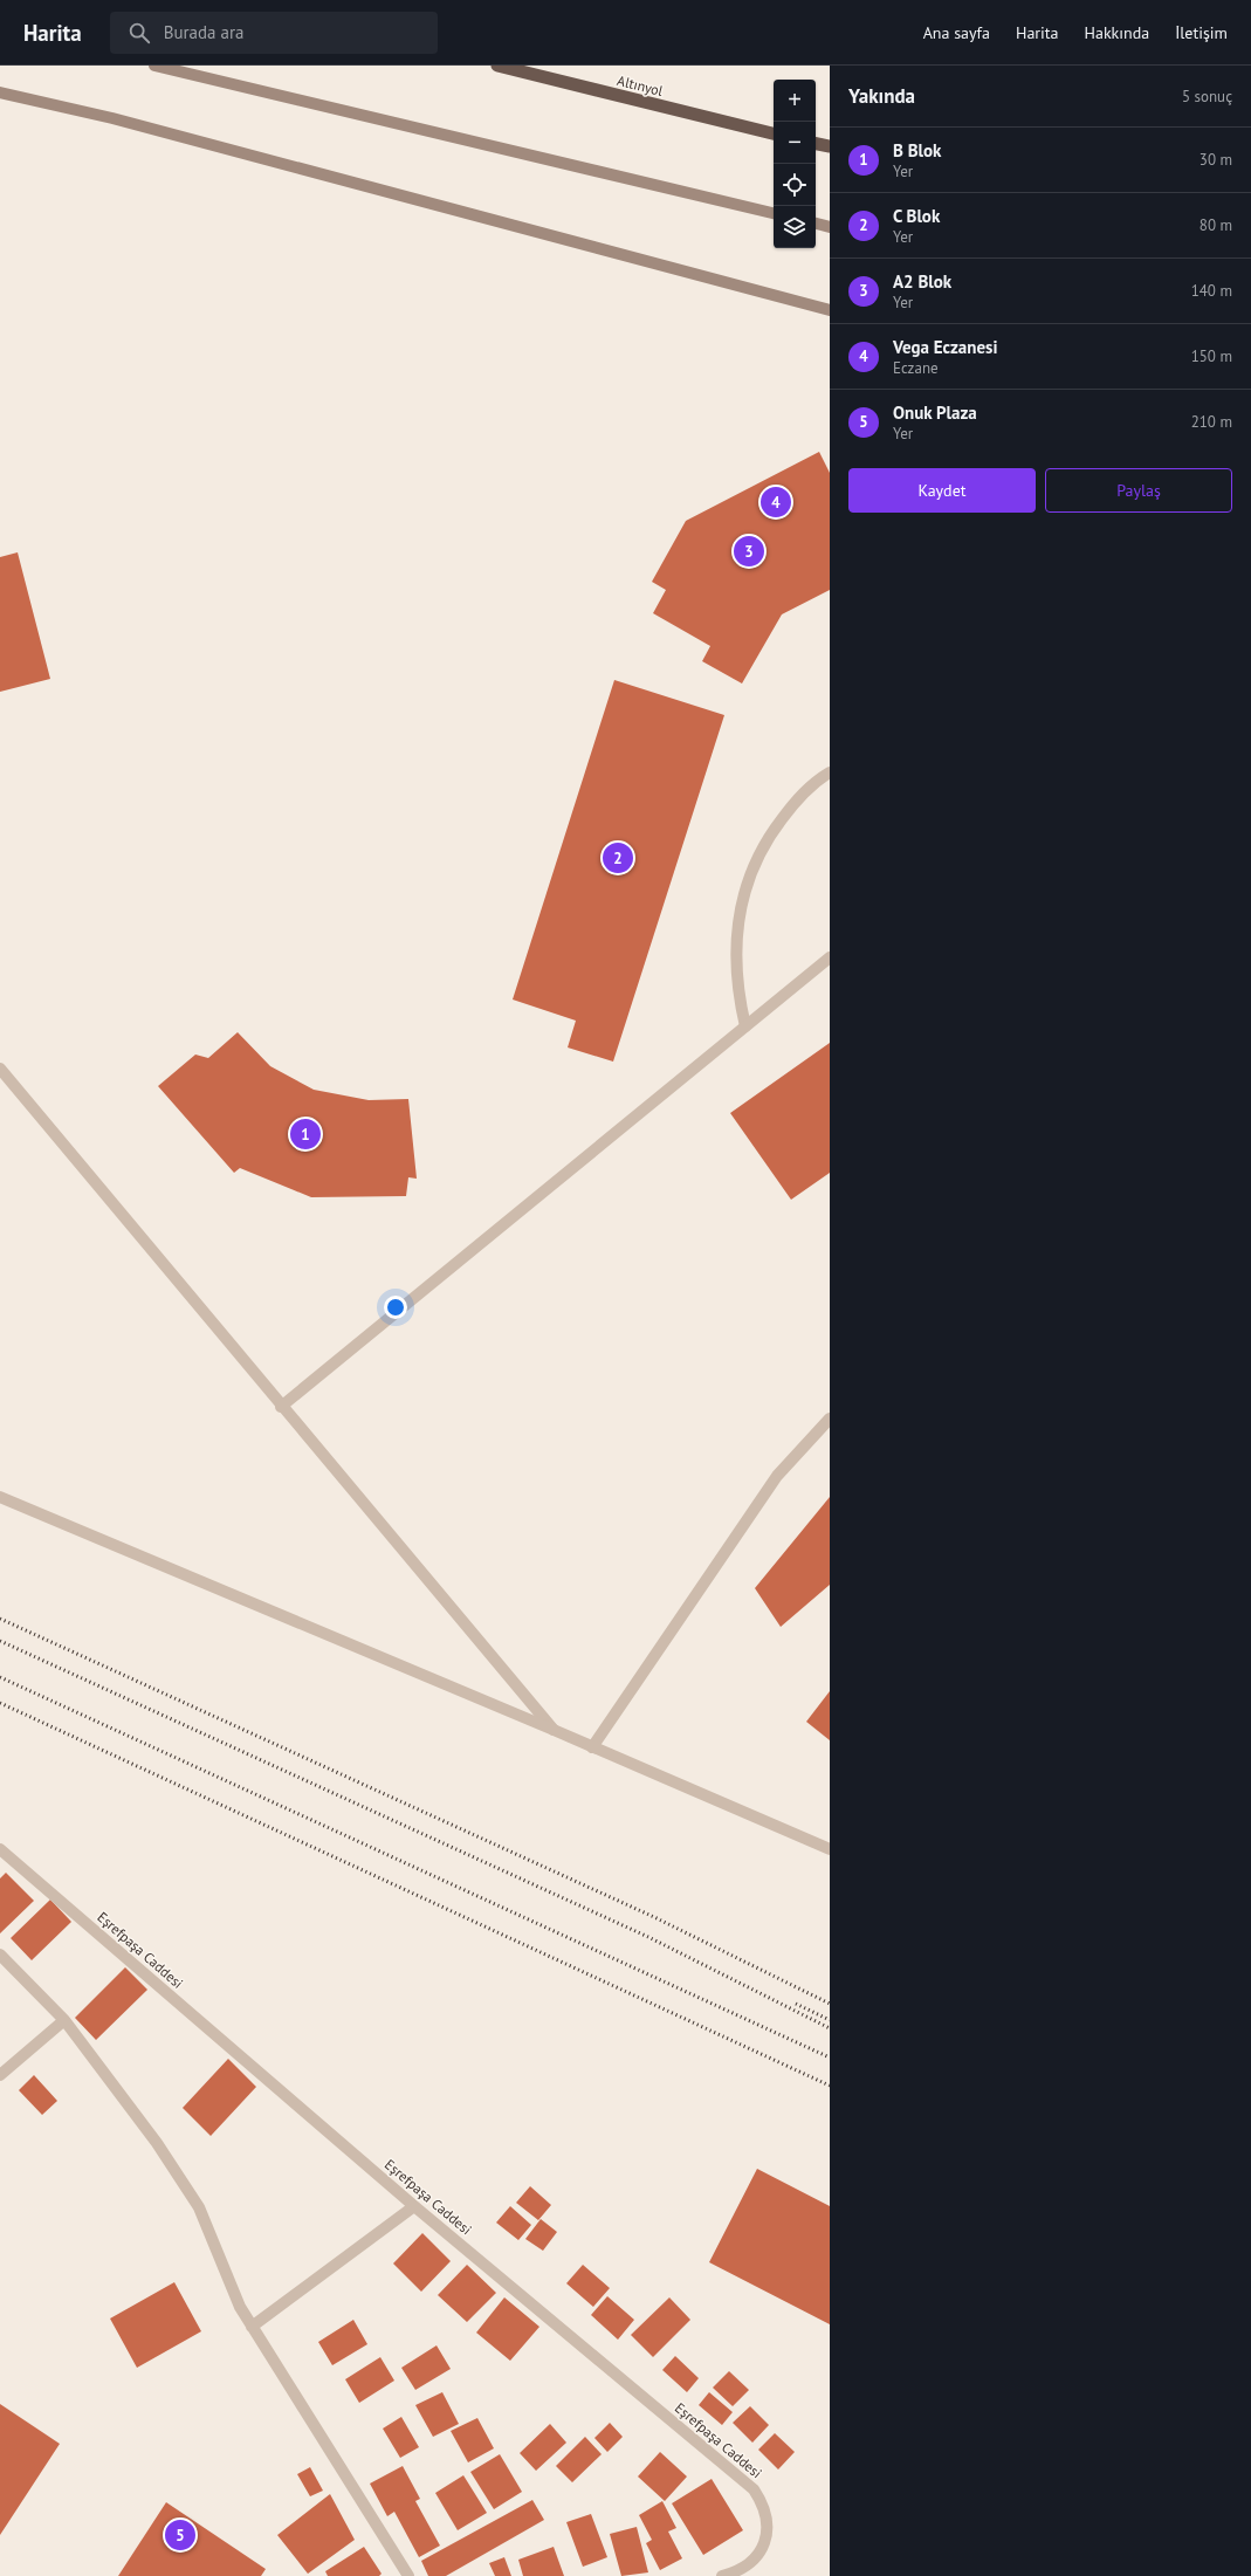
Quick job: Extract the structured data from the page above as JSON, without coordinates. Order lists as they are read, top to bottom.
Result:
{
  "streets": {
    "highway": ["Altınyol"],
    "street": ["Eşrefpaşa Caddesi"]
  },
  "page": {
    "header": "Harita",
    "search": "Burada ara",
    "nav": [
      "Ana sayfa",
      "Harita",
      "Hakkında",
      "İletişim"
    ],
    "heading": ["Yakında", "5 sonuç"],
    "map_buttons": ["+", "−"],
    "list": [
      {
        "mark": "1",
        "name": "B Blok",
        "note": "Yer",
        "value": "30 m"
      },
      {
        "mark": "2",
        "name": "C Blok",
        "note": "Yer",
        "value": "80 m"
      },
      {
        "mark": "3",
        "name": "A2 Blok",
        "note": "Yer",
        "value": "140 m"
      },
      {
        "mark": "4",
        "name": "Vega Eczanesi",
        "note": "Eczane",
        "value": "150 m"
      },
      {
        "mark": "5",
        "name": "Onuk Plaza",
        "note": "Yer",
        "value": "210 m"
      }
    ],
    "buttons": ["Kaydet", "Paylaş"],
    "pins": [
      "4",
      "3",
      "2",
      "1",
      "5"
    ]
  }
}
